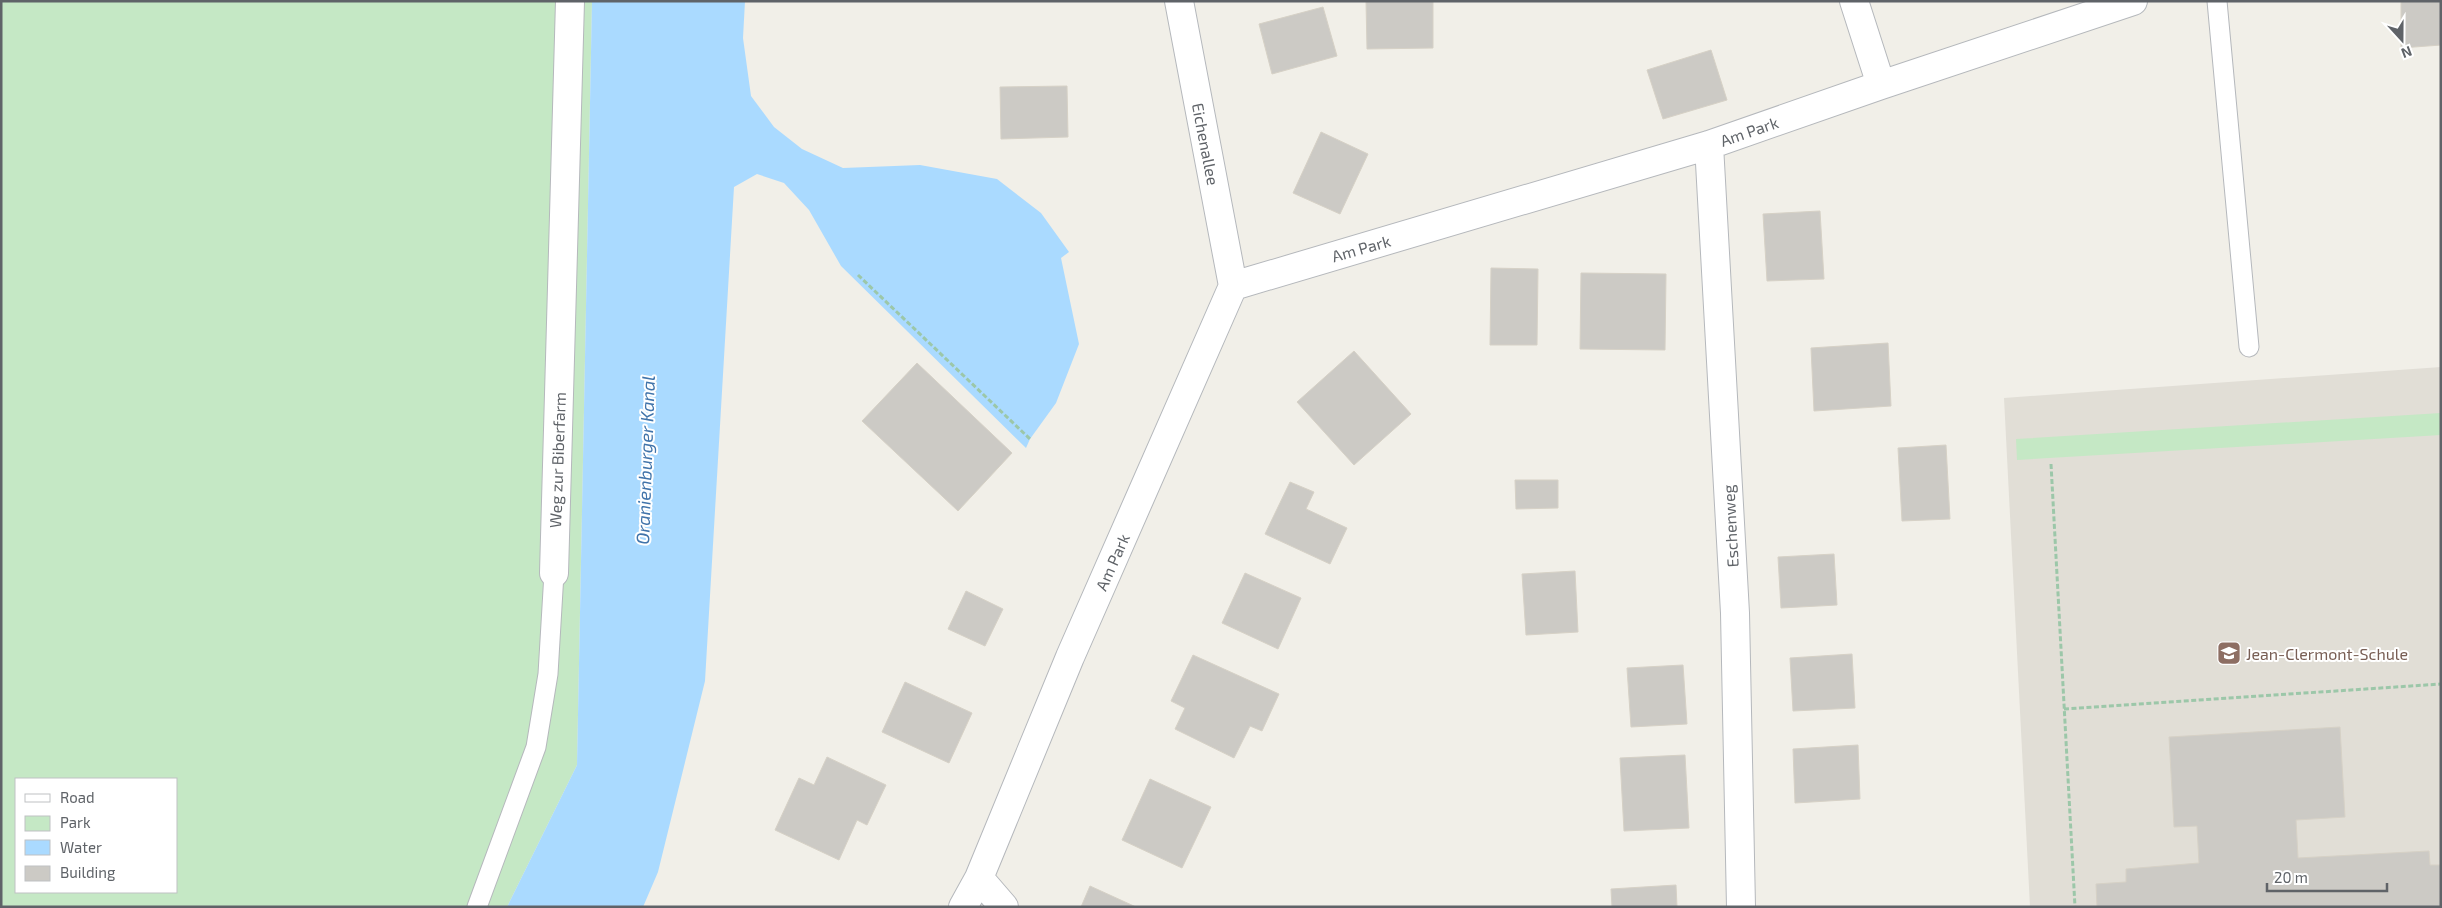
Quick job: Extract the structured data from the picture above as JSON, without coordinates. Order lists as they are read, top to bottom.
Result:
{
  "streets": {
    "street": [
      "Am Park",
      "Eichenallee",
      "Weg zur Biberfarm",
      "Eschenweg"
    ]
  },
  "crossings": [
    ["Am Park", "Eichenallee"],
    ["Am Park", "Eschenweg"]
  ],
  "water": ["Oranienburger Kanal"],
  "places": {
    "school or university": ["Jean-Clermont-Schule"]
  },
  "legend": [
    "Road",
    "Park",
    "Water",
    "Building"
  ],
  "scale_bar": "20 m",
  "north": "bottom"
}
